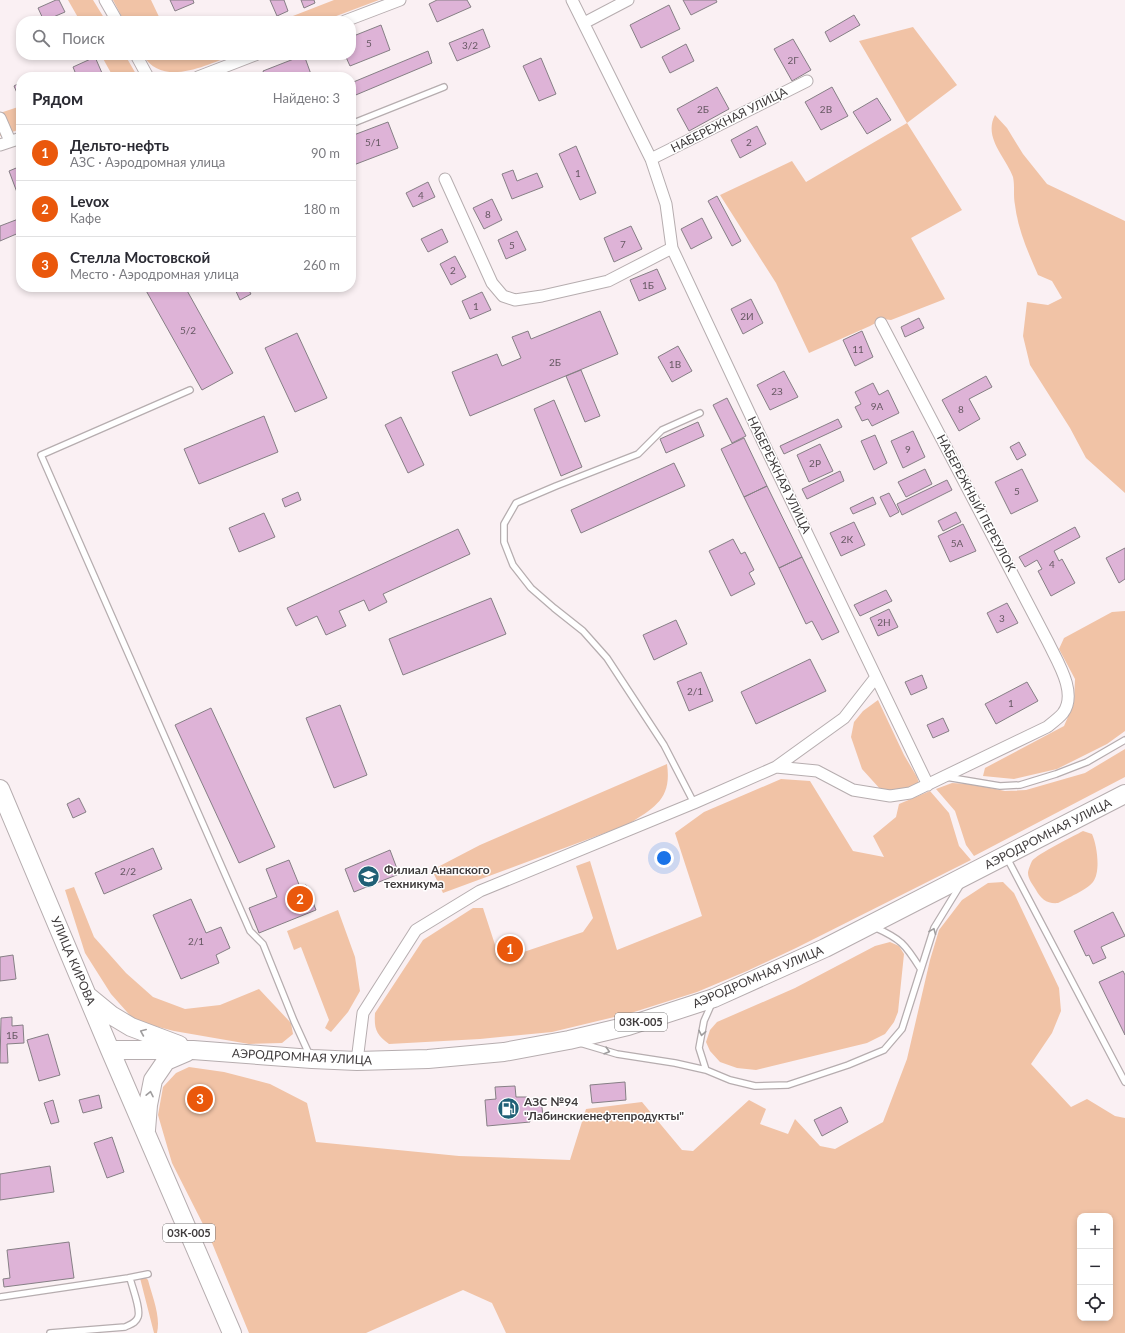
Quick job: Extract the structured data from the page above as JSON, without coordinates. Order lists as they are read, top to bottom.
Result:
{
  "streets": {
    "main road": ["АЭРОДРОМНАЯ УЛИЦА", "УЛИЦА КИРОВА", "03К-005"],
    "street": ["НАБЕРЕЖНАЯ УЛИЦА", "НАБЕРЕЖНЫЙ ПЕРЕУЛОК"]
  },
  "crossings": [
    ["АЭРОДРОМНАЯ УЛИЦА", "УЛИЦА КИРОВА"],
    ["АЭРОДРОМНАЯ УЛИЦА", "03К-005"],
    ["УЛИЦА КИРОВА", "03К-005"]
  ],
  "places": {
    "school or university": ["Филиал Анапского техникума"],
    "fuel station": ["АЗС №94 \"Лабинскиенефтепродукты\""]
  },
  "house_numbers": [
    "5",
    "3/2",
    "2Г",
    "2Б",
    "2В",
    "5/1",
    "2",
    "1",
    "4",
    "8",
    "7",
    "5",
    "2",
    "1Б",
    "1",
    "2И",
    "5/2",
    "11",
    "2Б",
    "1В",
    "2З",
    "9А",
    "8",
    "9",
    "2Р",
    "5",
    "2К",
    "5А",
    "4",
    "3",
    "2Н",
    "2/1",
    "1",
    "2/2",
    "2/1",
    "1Б"
  ],
  "page": {
    "search": "Поиск",
    "heading": ["Рядом", "Найдено: 3"],
    "list": [
      {
        "mark": "1",
        "name": "Дельто-нефть",
        "note": "АЗС · Аэродромная улица",
        "value": "90 m"
      },
      {
        "mark": "2",
        "name": "Levox",
        "note": "Кафе",
        "value": "180 m"
      },
      {
        "mark": "3",
        "name": "Стелла Мостовской",
        "note": "Место · Аэродромная улица",
        "value": "260 m"
      }
    ],
    "pins": ["2", "1", "3"],
    "map_buttons": ["+", "−"]
  }
}
